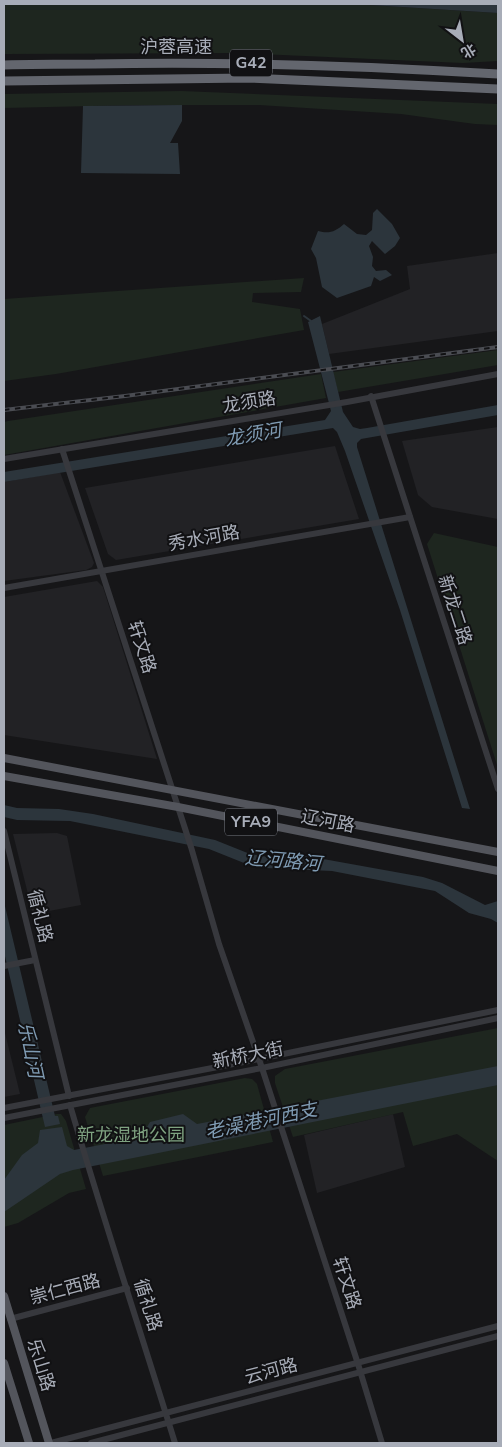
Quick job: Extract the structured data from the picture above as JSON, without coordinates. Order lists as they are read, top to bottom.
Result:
{
  "streets": {
    "highway": ["沪蓉高速", "G42"],
    "main road": ["辽河路", "YFA9", "乐山路"],
    "street": [
      "龙须路",
      "秀水河路",
      "新龙二路",
      "轩文路",
      "循礼路",
      "新桥大街",
      "崇仁西路",
      "云河路"
    ]
  },
  "crossings": [
    ["龙须路", "新龙二路"],
    ["龙须路", "轩文路"],
    ["秀水河路", "新龙二路"],
    ["秀水河路", "轩文路"],
    ["轩文路", "辽河路"],
    ["轩文路", "新桥大街"],
    ["轩文路", "云河路"],
    ["循礼路", "新桥大街"],
    ["循礼路", "崇仁西路"],
    ["循礼路", "云河路"],
    ["崇仁西路", "乐山路"],
    ["乐山路", "云河路"]
  ],
  "water": [
    "龙须河",
    "辽河路河",
    "乐山河",
    "老澡港河西支"
  ],
  "parks": ["新龙湿地公园"],
  "north": "bottom right"
}
